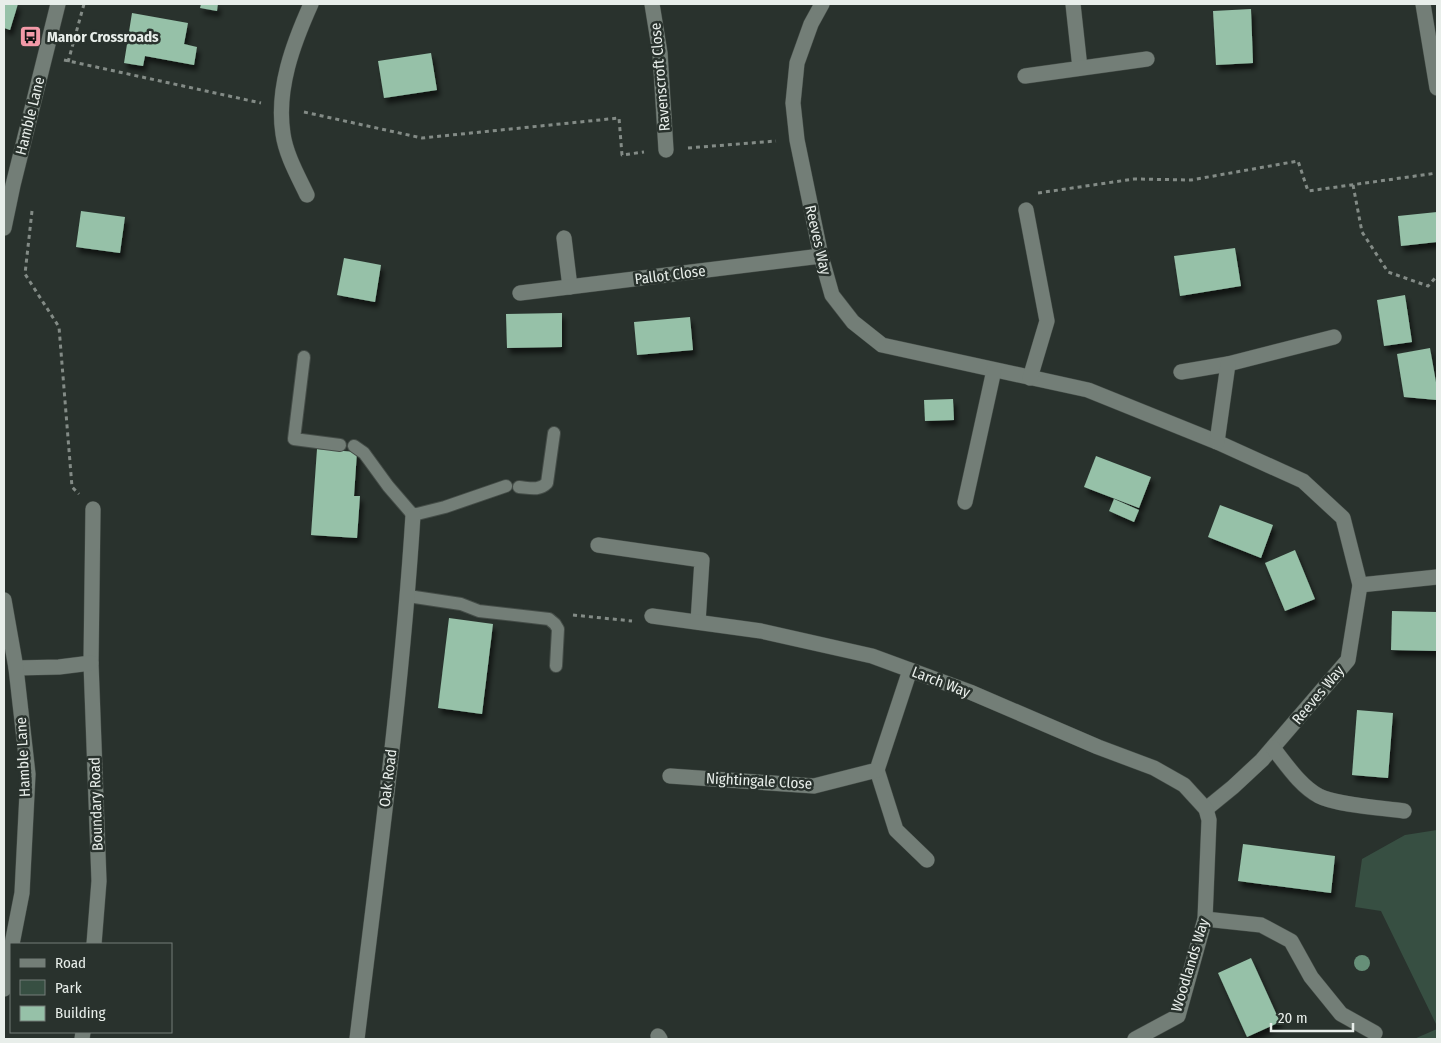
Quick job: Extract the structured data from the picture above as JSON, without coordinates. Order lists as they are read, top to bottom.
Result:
{
  "streets": {
    "street": [
      "Ravenscroft Close",
      "Hamble Lane",
      "Reeves Way",
      "Pallot Close",
      "Larch Way",
      "Oak Road",
      "Nightingale Close",
      "Boundary Road",
      "Woodlands Way"
    ]
  },
  "crossings": [
    ["Reeves Way", "Pallot Close"],
    ["Reeves Way", "Larch Way"],
    ["Reeves Way", "Woodlands Way"],
    ["Larch Way", "Woodlands Way"]
  ],
  "places": {
    "bus stop": ["Manor Crossroads"]
  },
  "legend": ["Road", "Park", "Building"],
  "scale_bar": "20 m"
}
